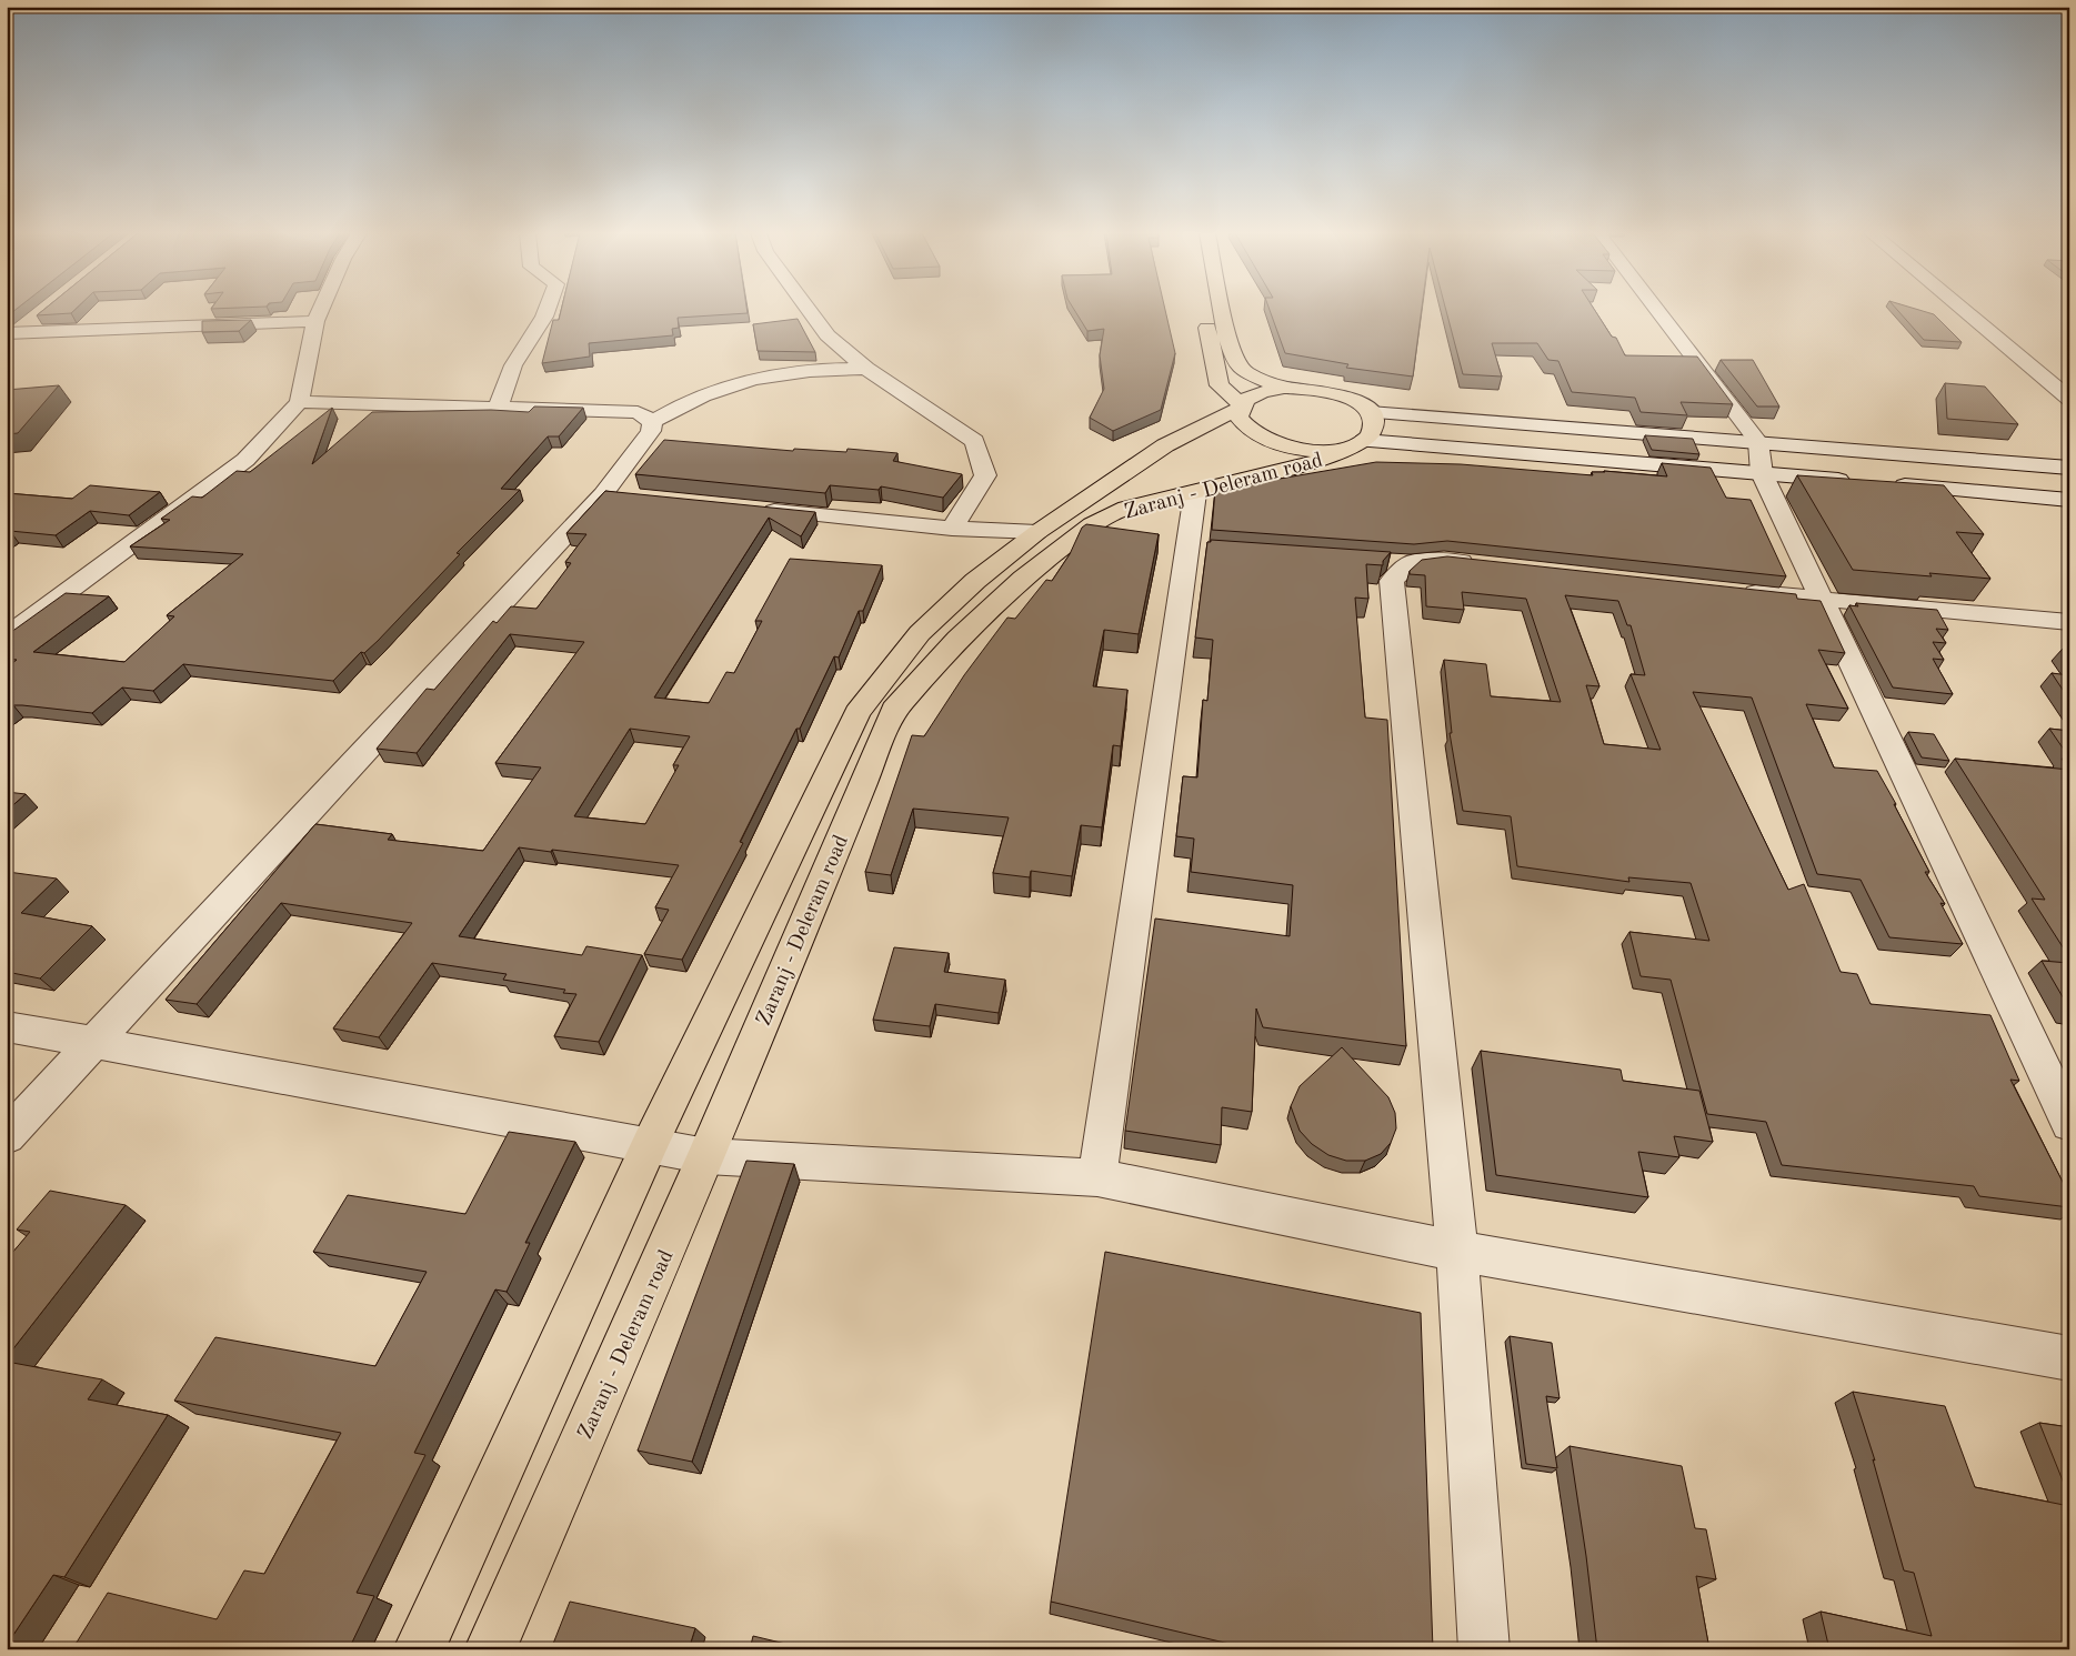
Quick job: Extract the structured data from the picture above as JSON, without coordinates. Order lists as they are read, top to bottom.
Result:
{
  "streets": {
    "highway": ["Zaranj - Deleram road"]
  }
}
